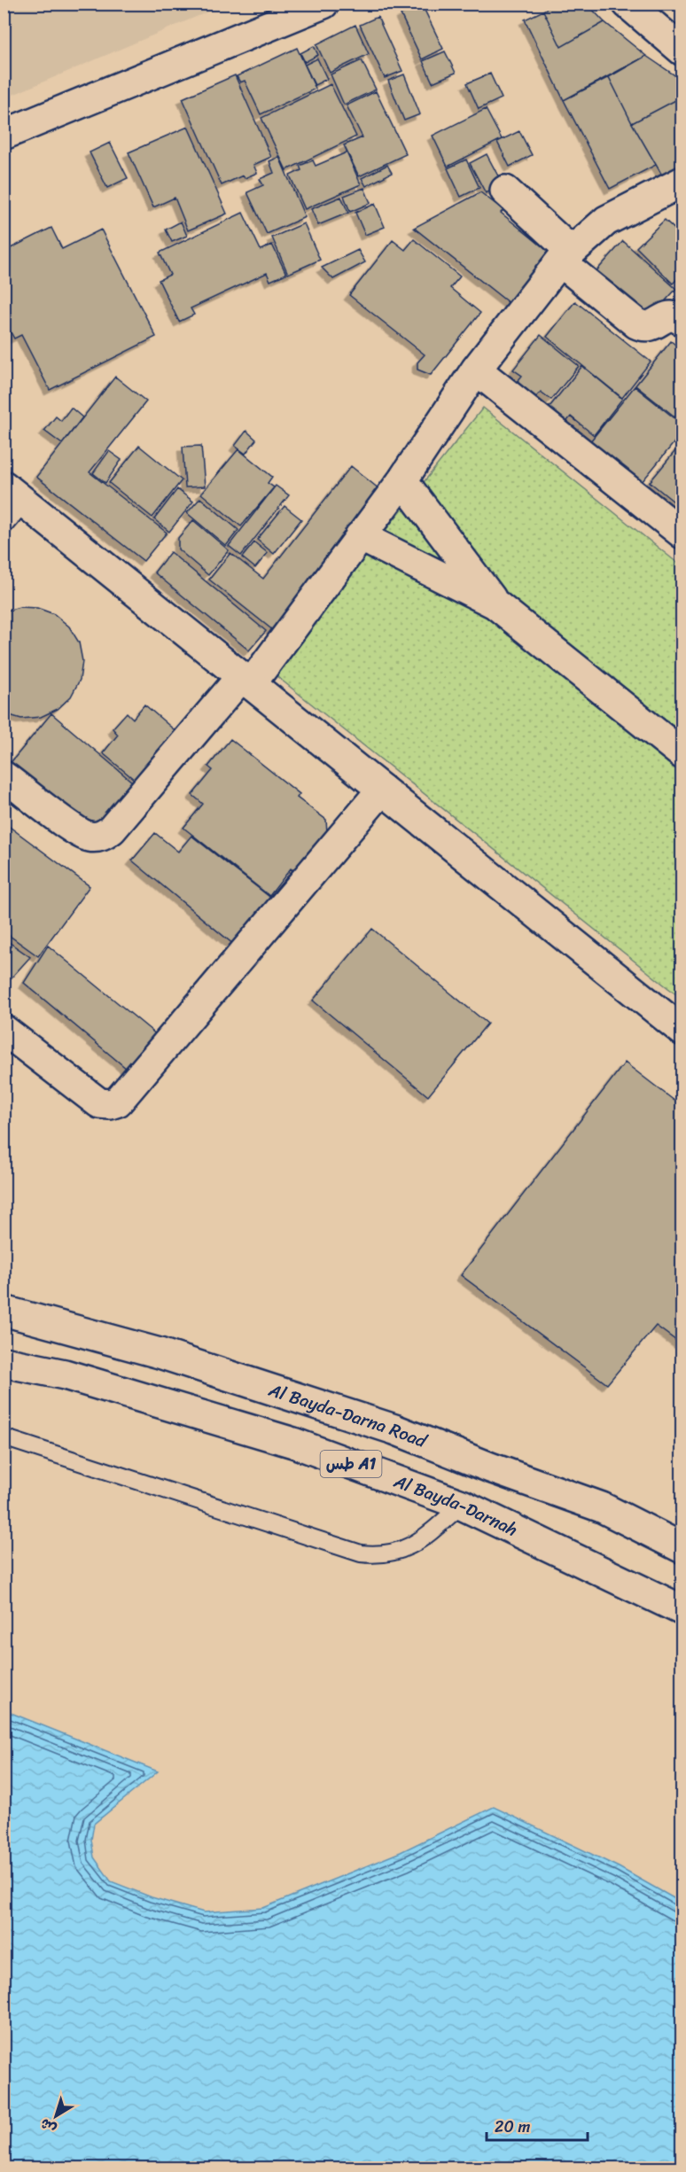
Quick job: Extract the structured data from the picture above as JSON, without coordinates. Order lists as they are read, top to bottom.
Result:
{
  "streets": {
    "main road": ["Al Bayda-Darna Road", "طس A1", "Al Bayda-Darnah"]
  },
  "scale_bar": "20 m",
  "north": "bottom left"
}
